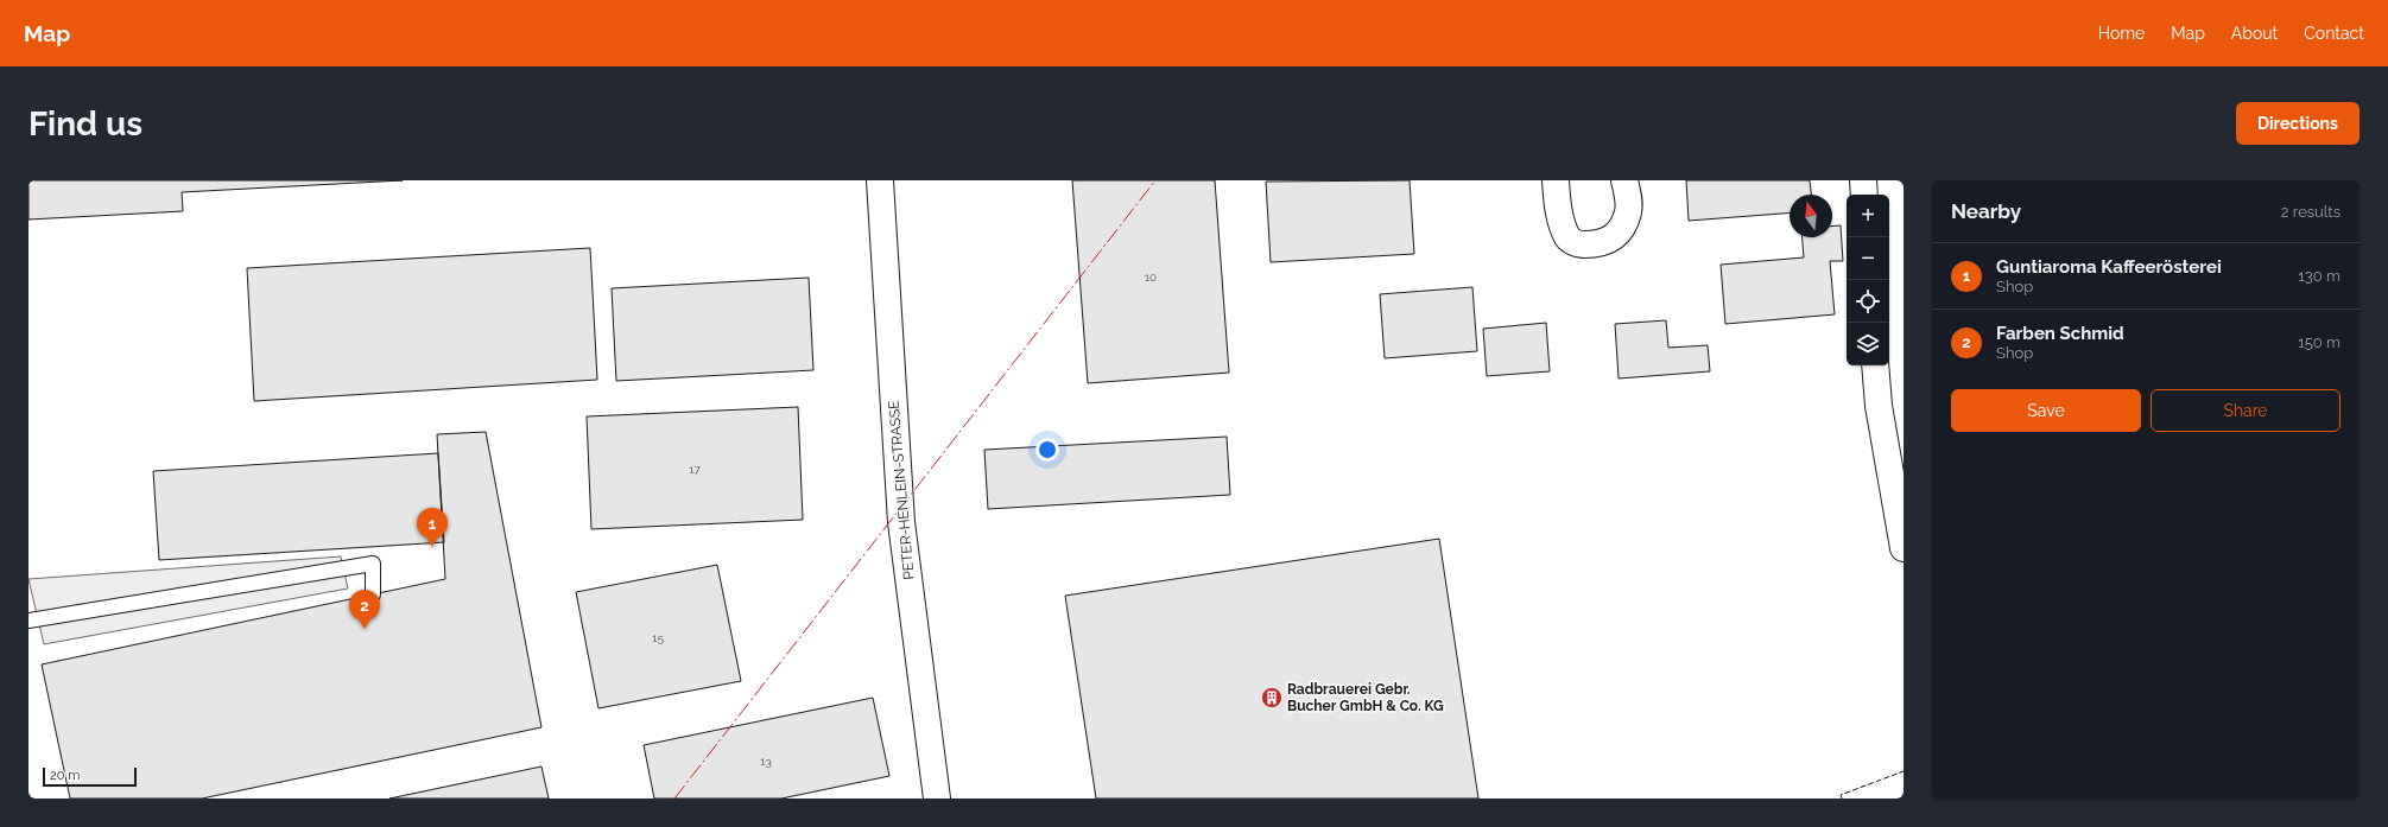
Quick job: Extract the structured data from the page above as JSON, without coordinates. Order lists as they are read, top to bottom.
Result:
{
  "streets": {
    "street": ["PETER-HENLEIN-STRASSE"]
  },
  "places": {
    "building": ["Radbrauerei Gebr. Bucher GmbH & Co. KG"]
  },
  "house_numbers": [
    "10",
    "17",
    "15",
    "13"
  ],
  "scale_bar": "20 m",
  "north": "top",
  "page": {
    "header": "Map",
    "nav": [
      "Home",
      "Map",
      "About",
      "Contact"
    ],
    "buttons": [
      "Directions",
      ["Save", "Share"]
    ],
    "title": "Find us",
    "heading": ["Nearby", "2 results"],
    "map_buttons": ["+", "−"],
    "list": [
      {
        "mark": "1",
        "name": "Guntiaroma Kaffeerösterei",
        "note": "Shop",
        "value": "130 m"
      },
      {
        "mark": "2",
        "name": "Farben Schmid",
        "note": "Shop",
        "value": "150 m"
      }
    ],
    "pins": ["1", "2"],
    "scale": "20 m"
  }
}
